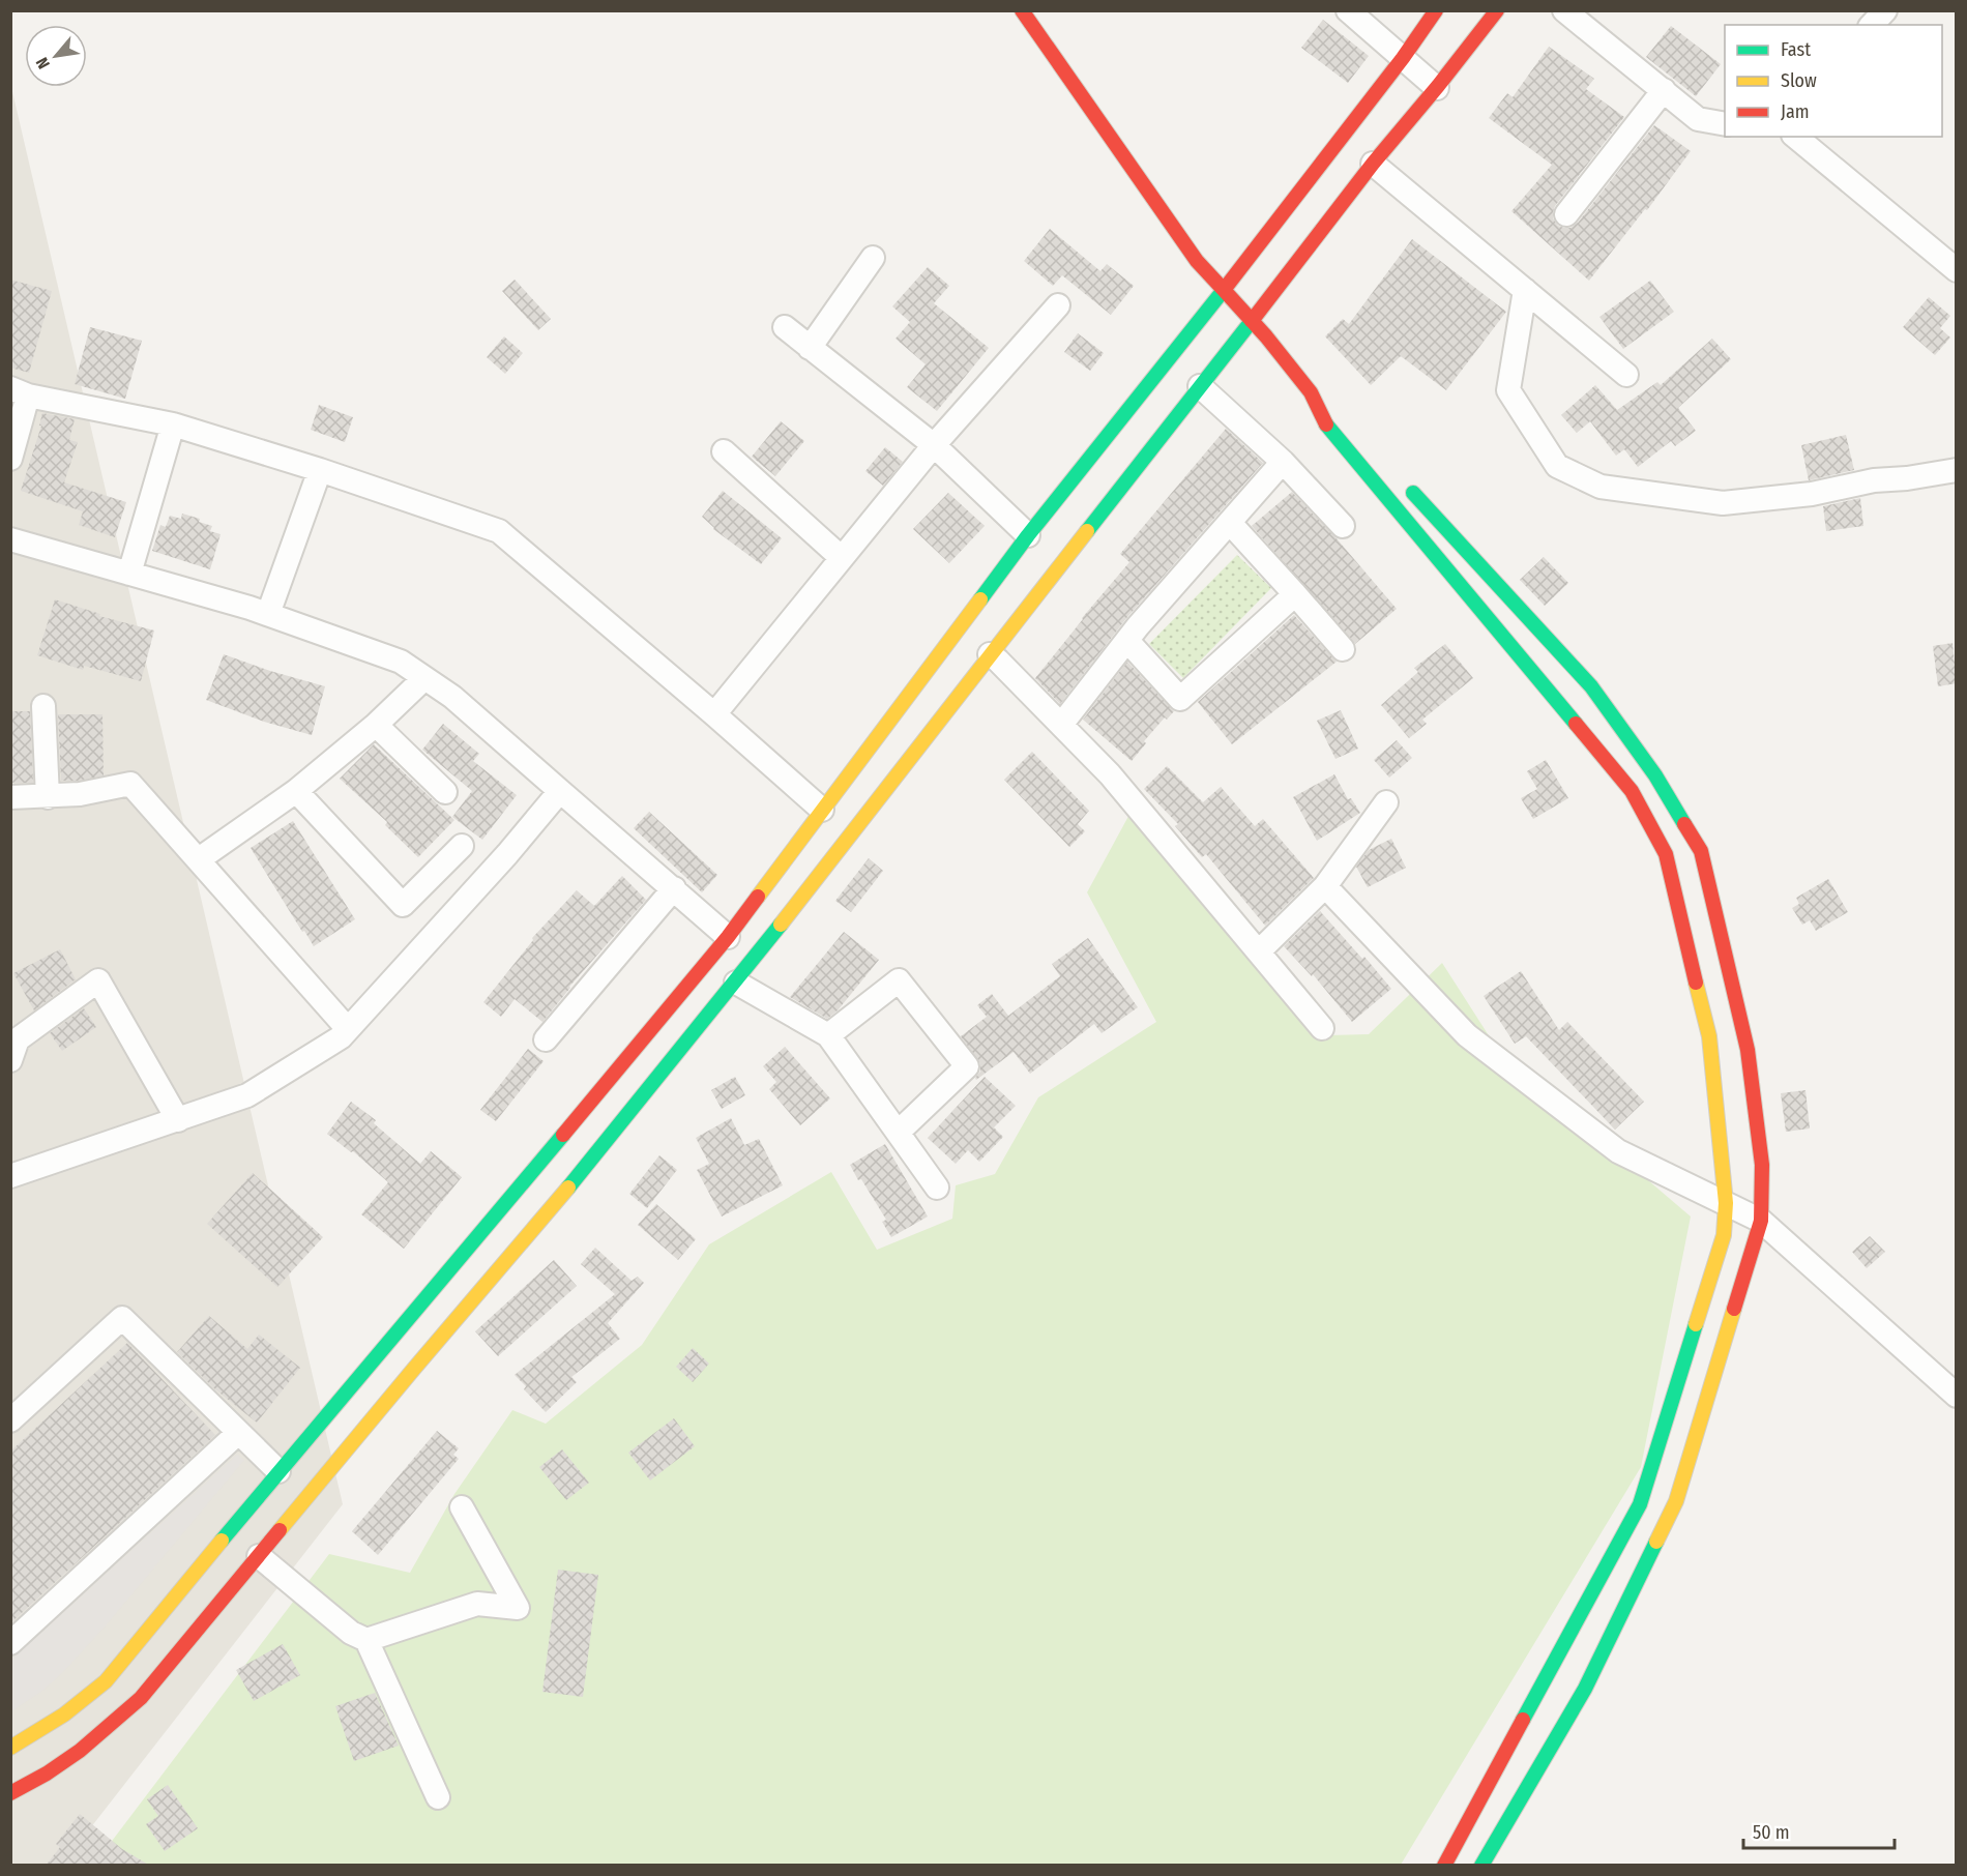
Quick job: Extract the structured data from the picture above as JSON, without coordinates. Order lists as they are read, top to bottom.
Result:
{
  "legend": ["Fast", "Slow", "Jam"],
  "scale_bar": "50 m",
  "north": "bottom left"
}
